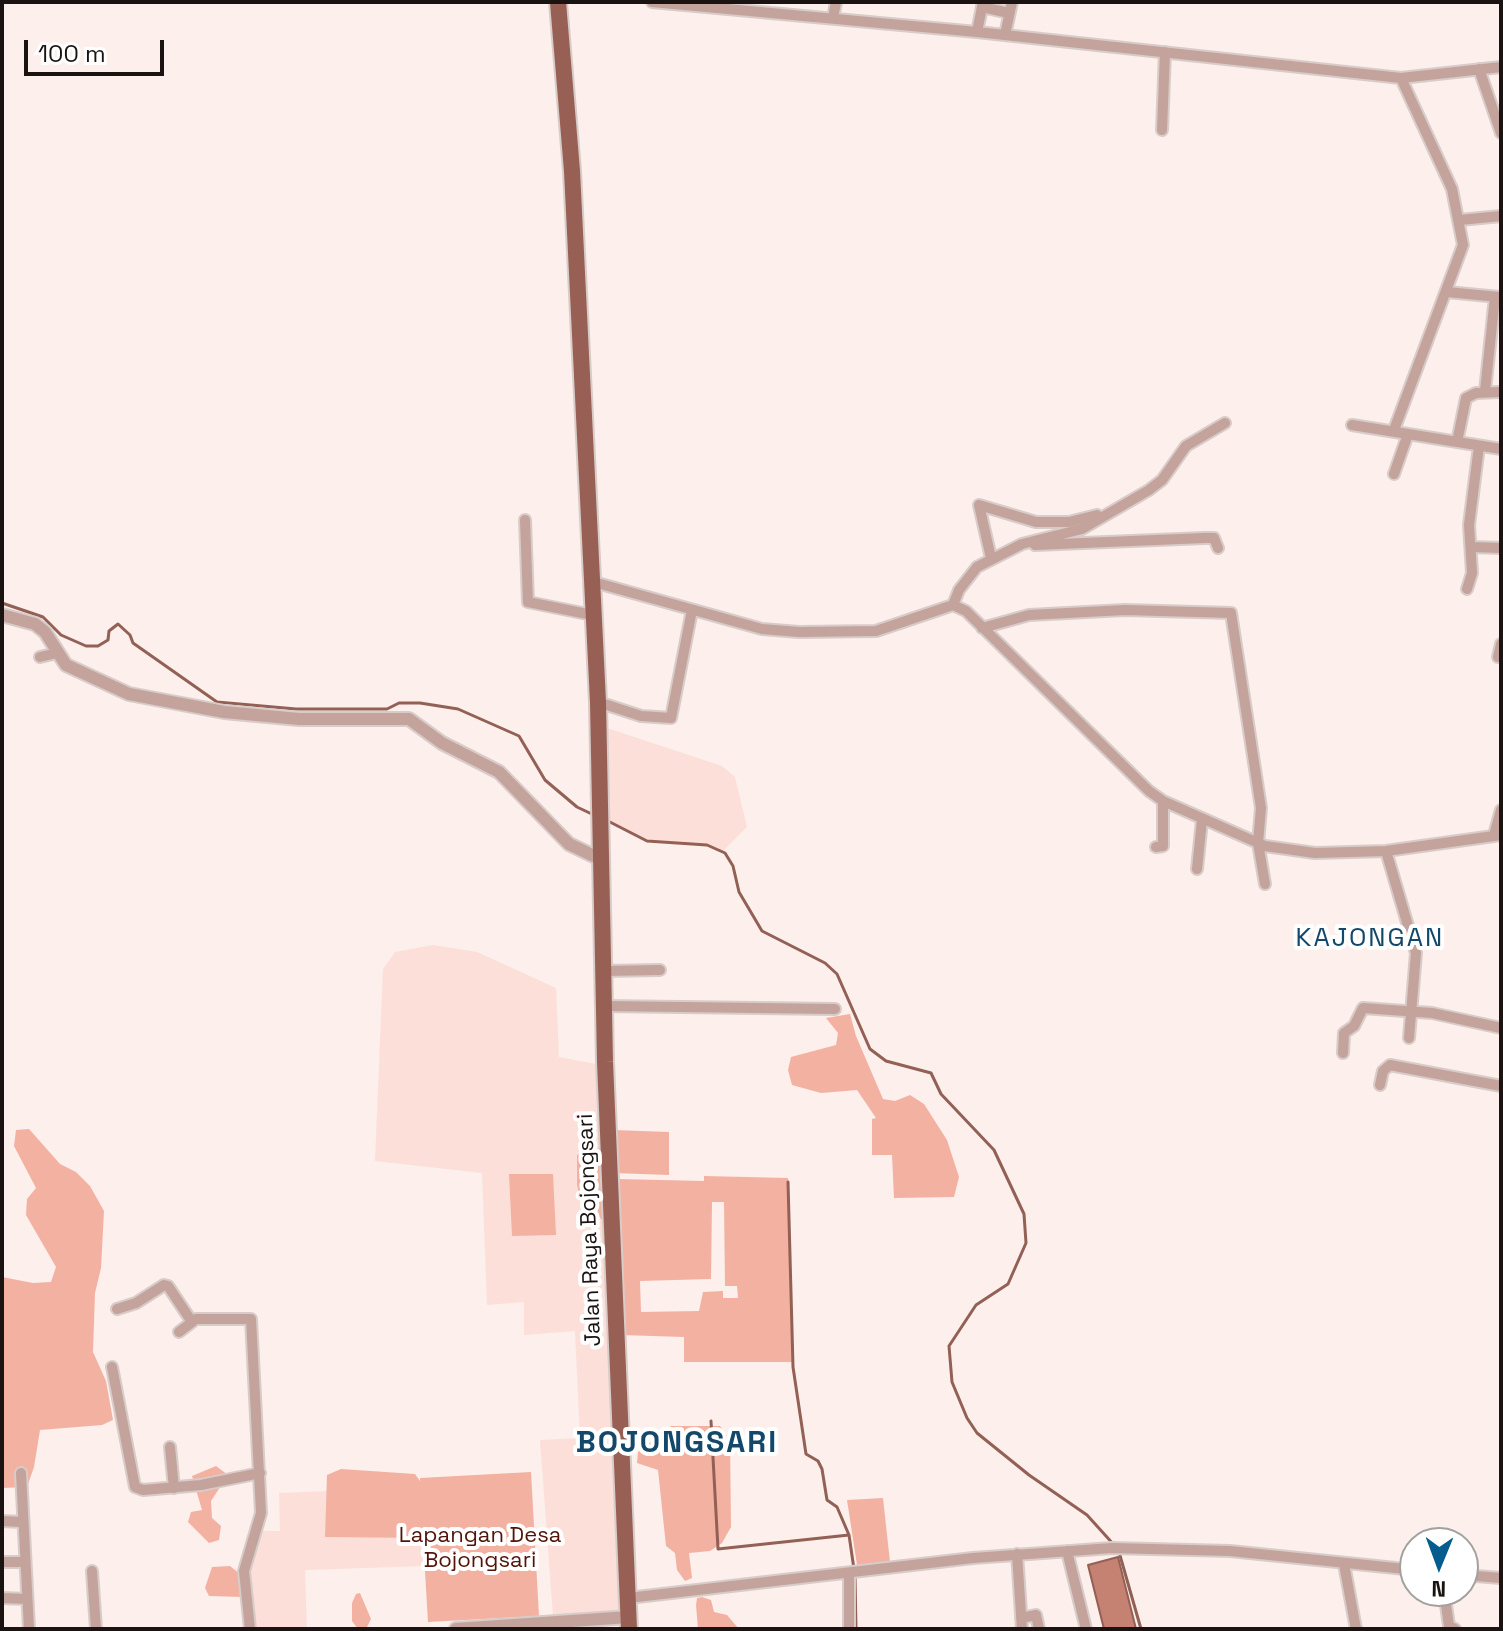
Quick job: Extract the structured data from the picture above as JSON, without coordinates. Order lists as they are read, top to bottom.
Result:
{
  "streets": {
    "main road": ["Jalan Raya Bojongsari"]
  },
  "districts": ["KAJONGAN", "BOJONGSARI"],
  "parks": ["Lapangan Desa Bojongsari"],
  "scale_bar": "100 m",
  "north": "bottom"
}
